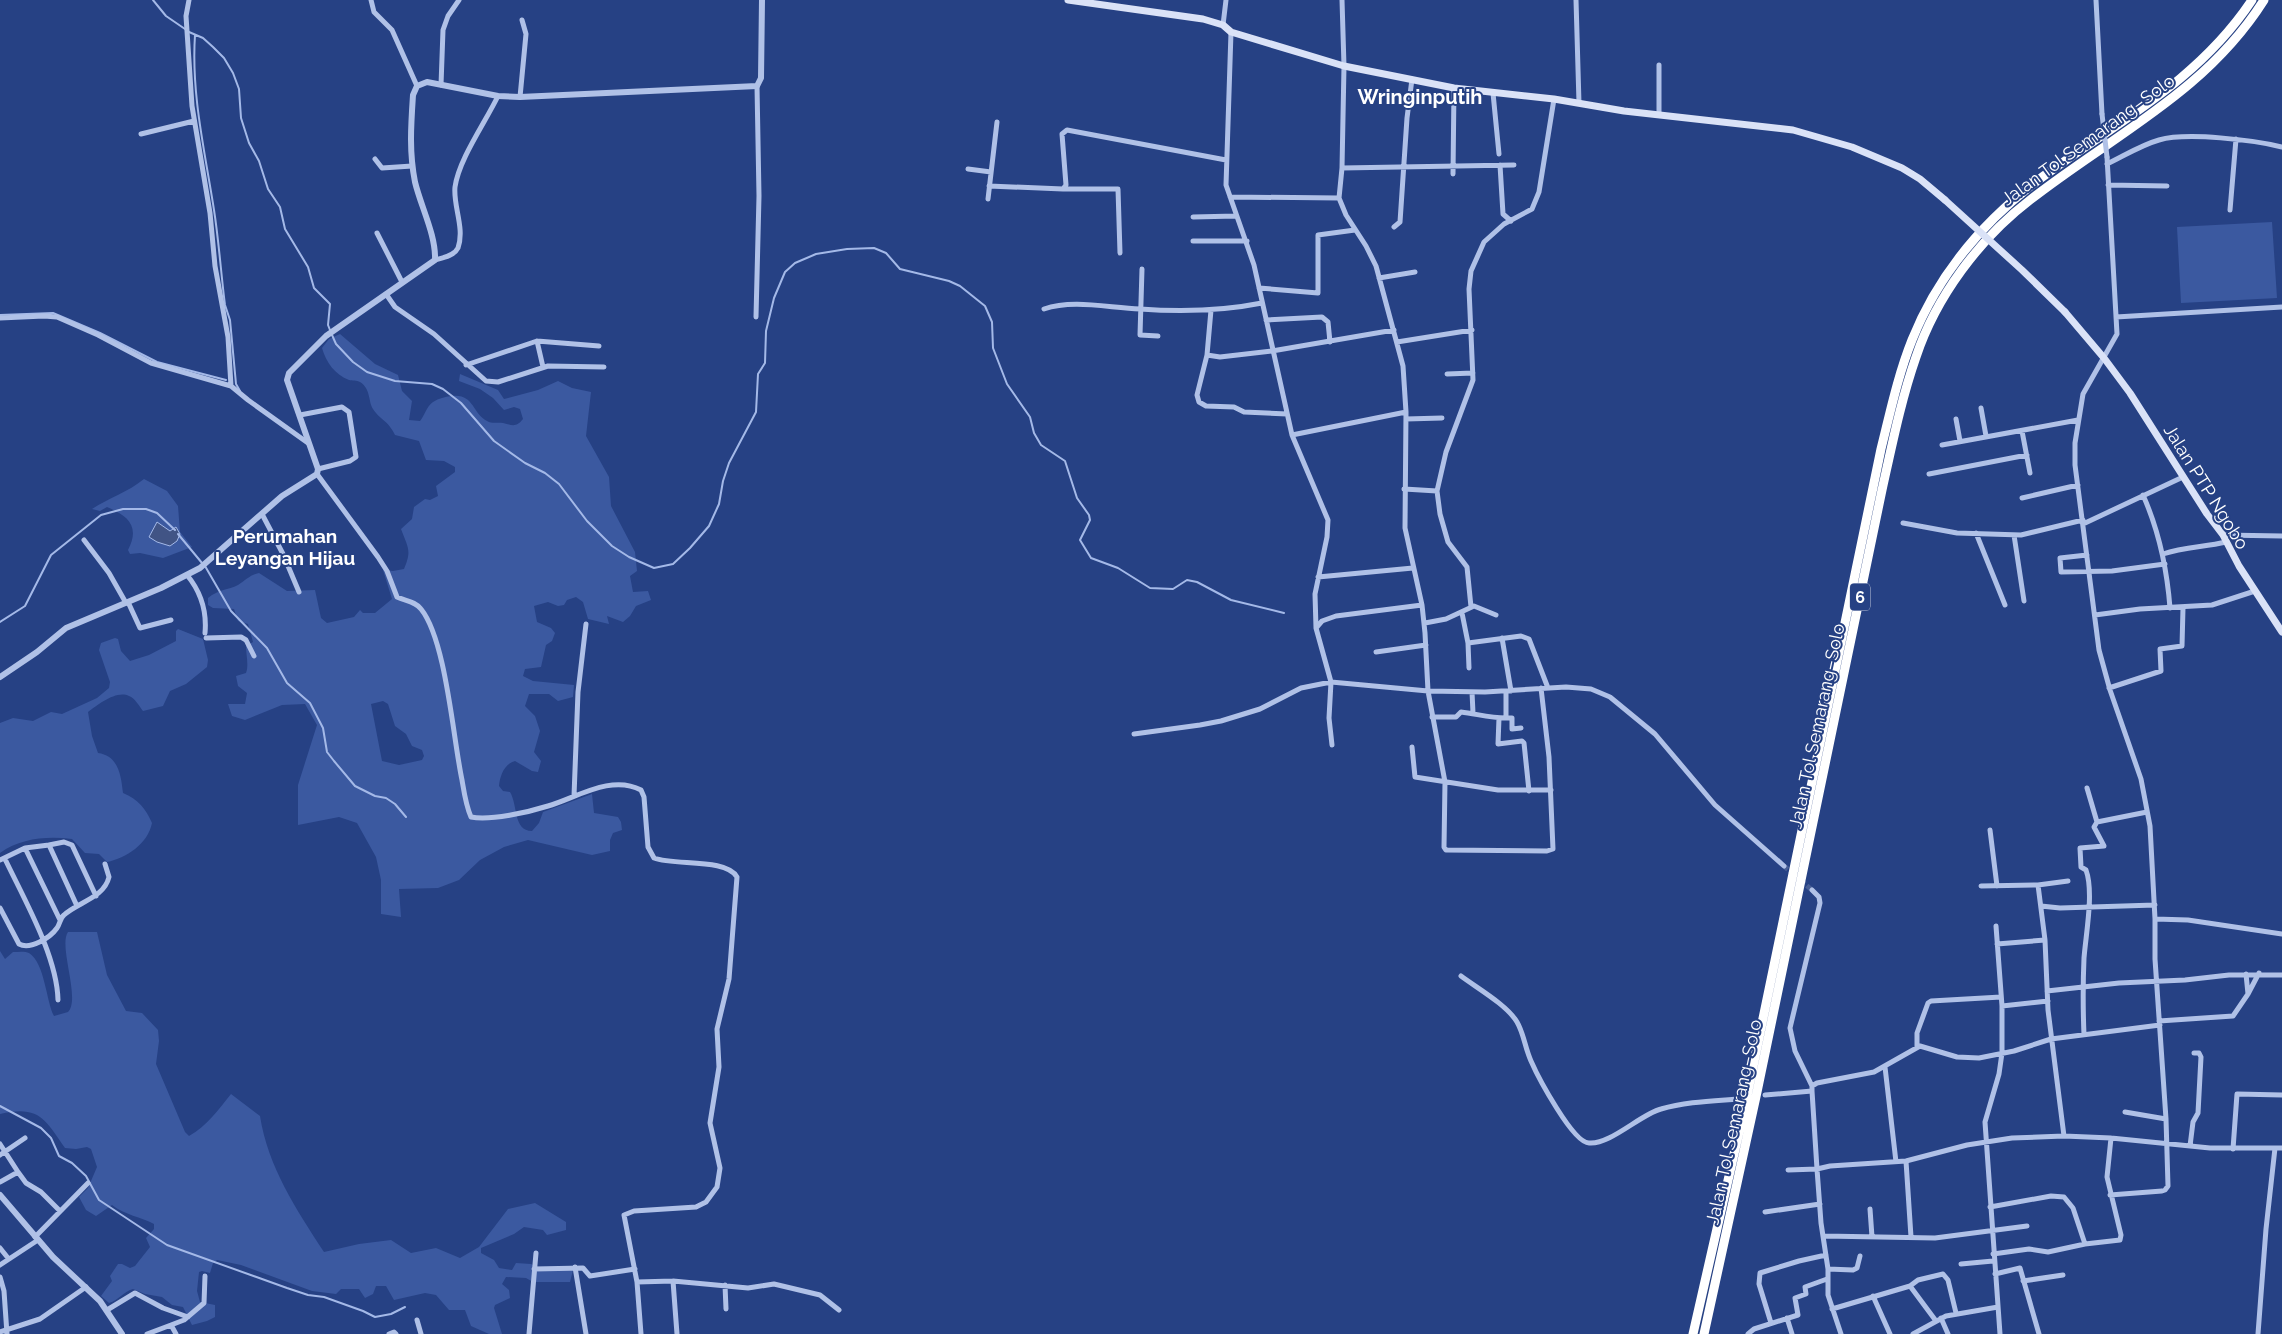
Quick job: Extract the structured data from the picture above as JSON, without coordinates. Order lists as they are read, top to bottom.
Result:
{
  "streets": {
    "highway": ["Jalan Tol Semarang–Solo", "6"],
    "main road": ["Jalan PTP Ngobo"]
  },
  "districts": ["Wringinputih", "Perumahan Leyangan Hijau"]
}
